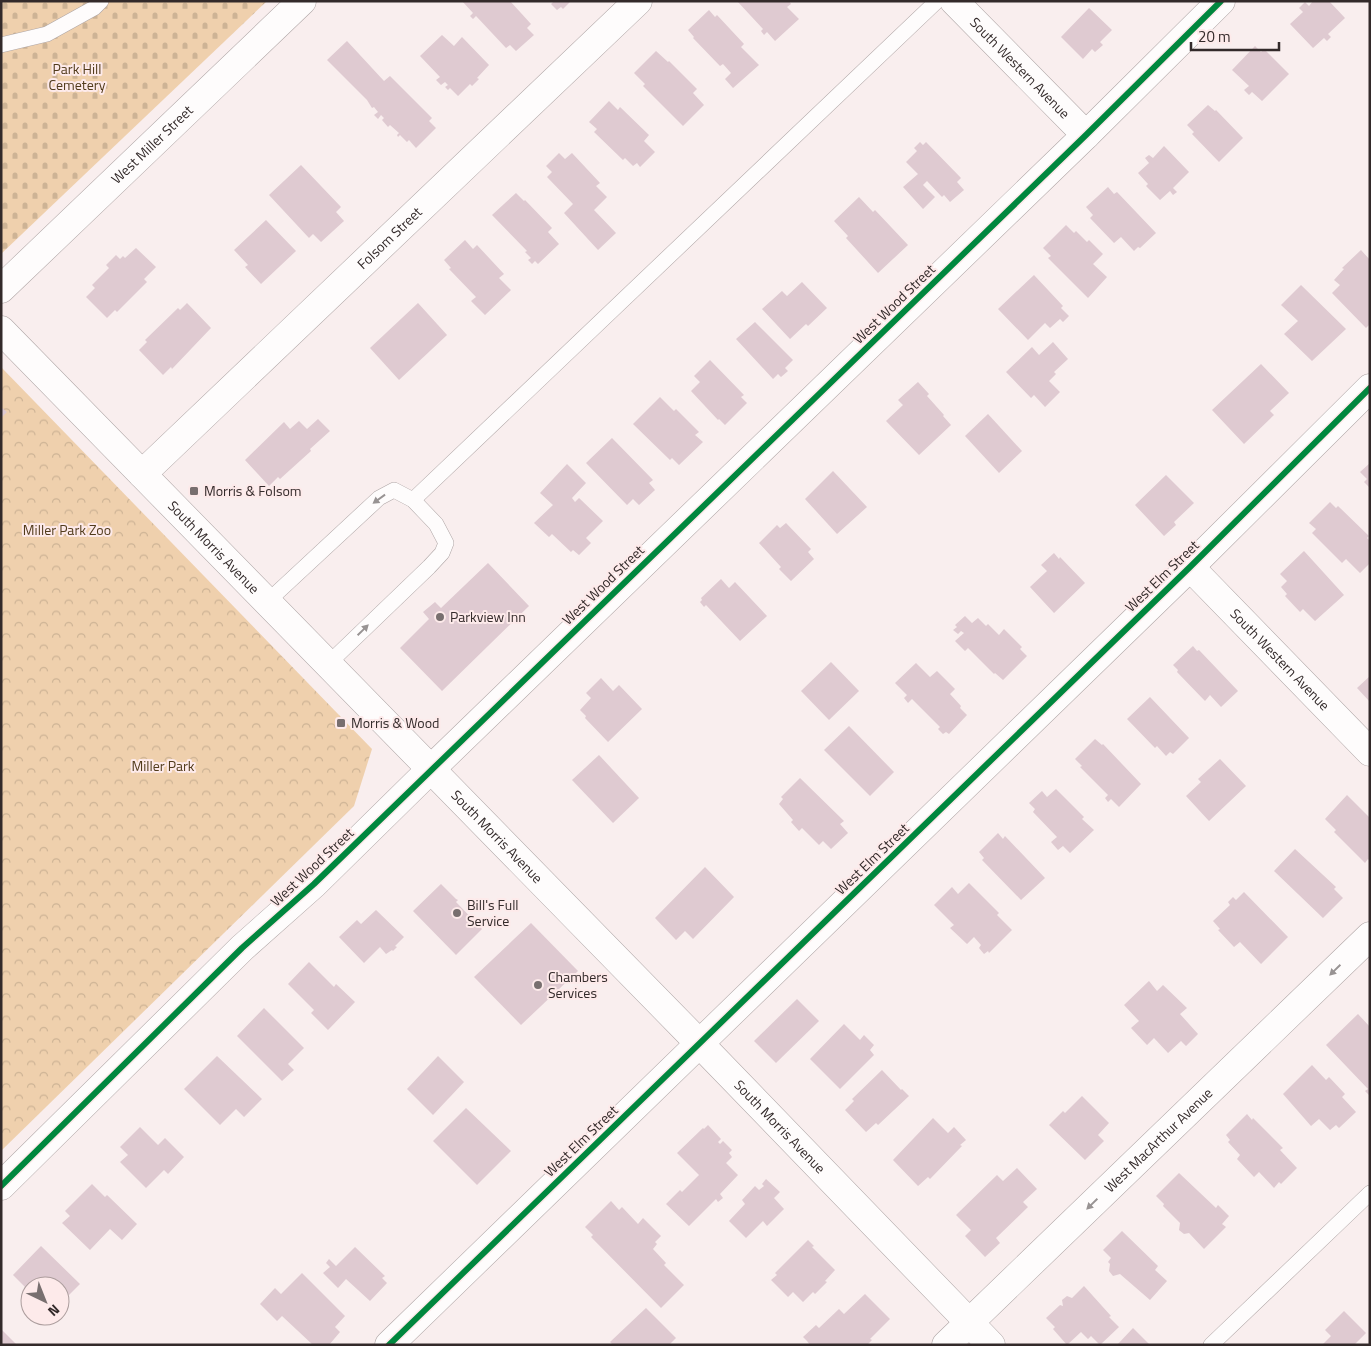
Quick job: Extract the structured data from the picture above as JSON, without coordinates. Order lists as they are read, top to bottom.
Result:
{
  "streets": {
    "street": [
      "South Western Avenue",
      "West Miller Street",
      "Folsom Street",
      "West Wood Street",
      "South Morris Avenue",
      "West Elm Street",
      "West MacArthur Avenue"
    ]
  },
  "crossings": [
    ["South Western Avenue", "West Wood Street"],
    ["South Western Avenue", "West Elm Street"],
    ["Folsom Street", "South Morris Avenue"],
    ["West Wood Street", "South Morris Avenue"],
    ["South Morris Avenue", "West Elm Street"],
    ["South Morris Avenue", "West MacArthur Avenue"]
  ],
  "one_way": ["West MacArthur Avenue"],
  "parks": ["Park Hill Cemetery", "Miller Park Zoo", "Miller Park"],
  "places": {
    "transit": ["Morris & Folsom", "Morris & Wood"],
    "other": ["Parkview Inn", "Bill's Full Service", "Chambers Services"]
  },
  "scale_bar": "20 m",
  "north": "bottom right"
}
